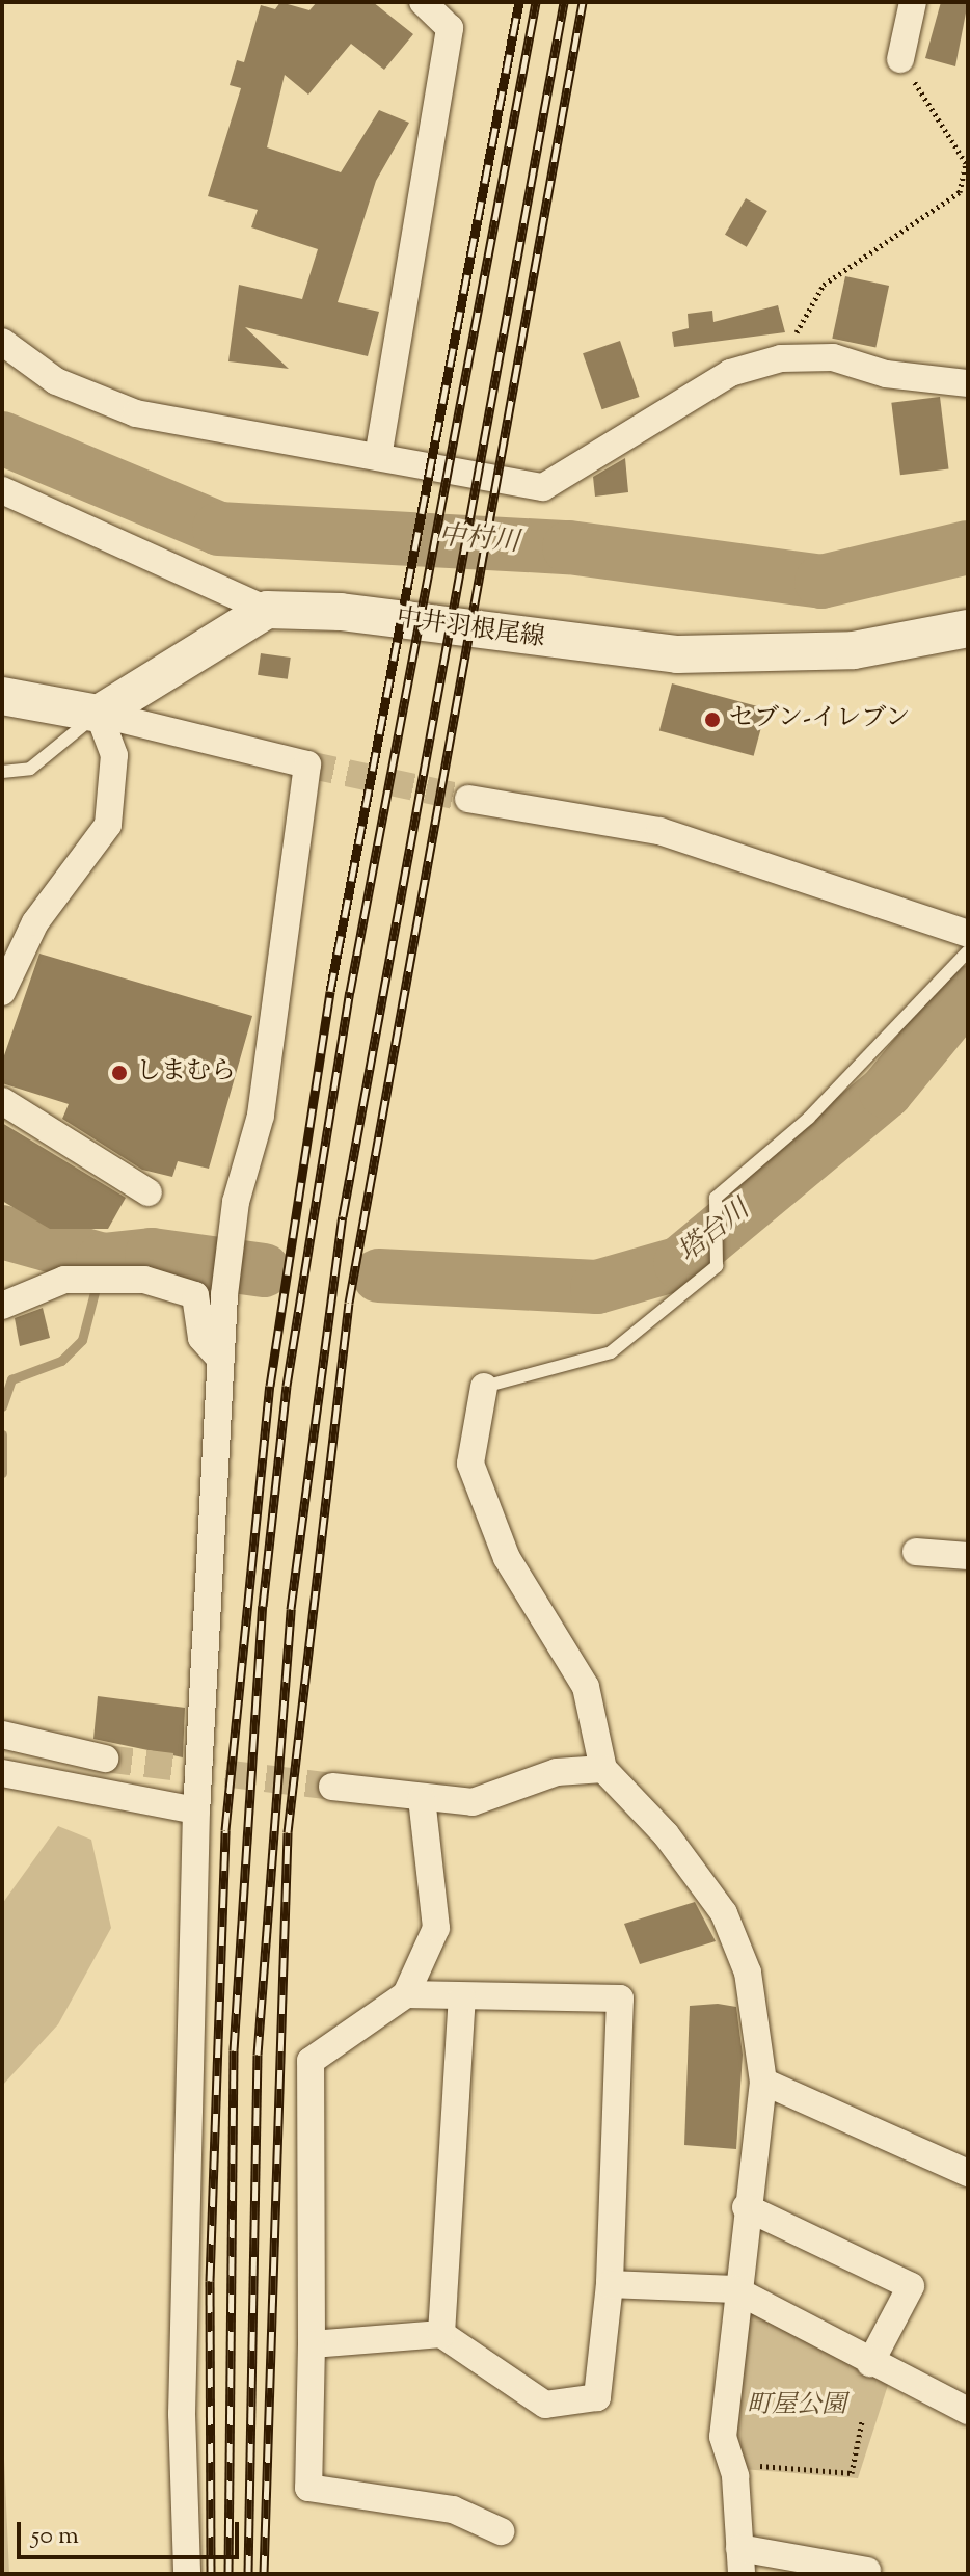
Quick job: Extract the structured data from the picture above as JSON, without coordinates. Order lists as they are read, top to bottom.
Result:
{
  "streets": {
    "main road": ["中井羽根尾線"]
  },
  "water": ["中村川", "塔台川"],
  "parks": ["町屋公園"],
  "places": ["セブン-イレブン", "しまむら"],
  "scale_bar": "50 m"
}
